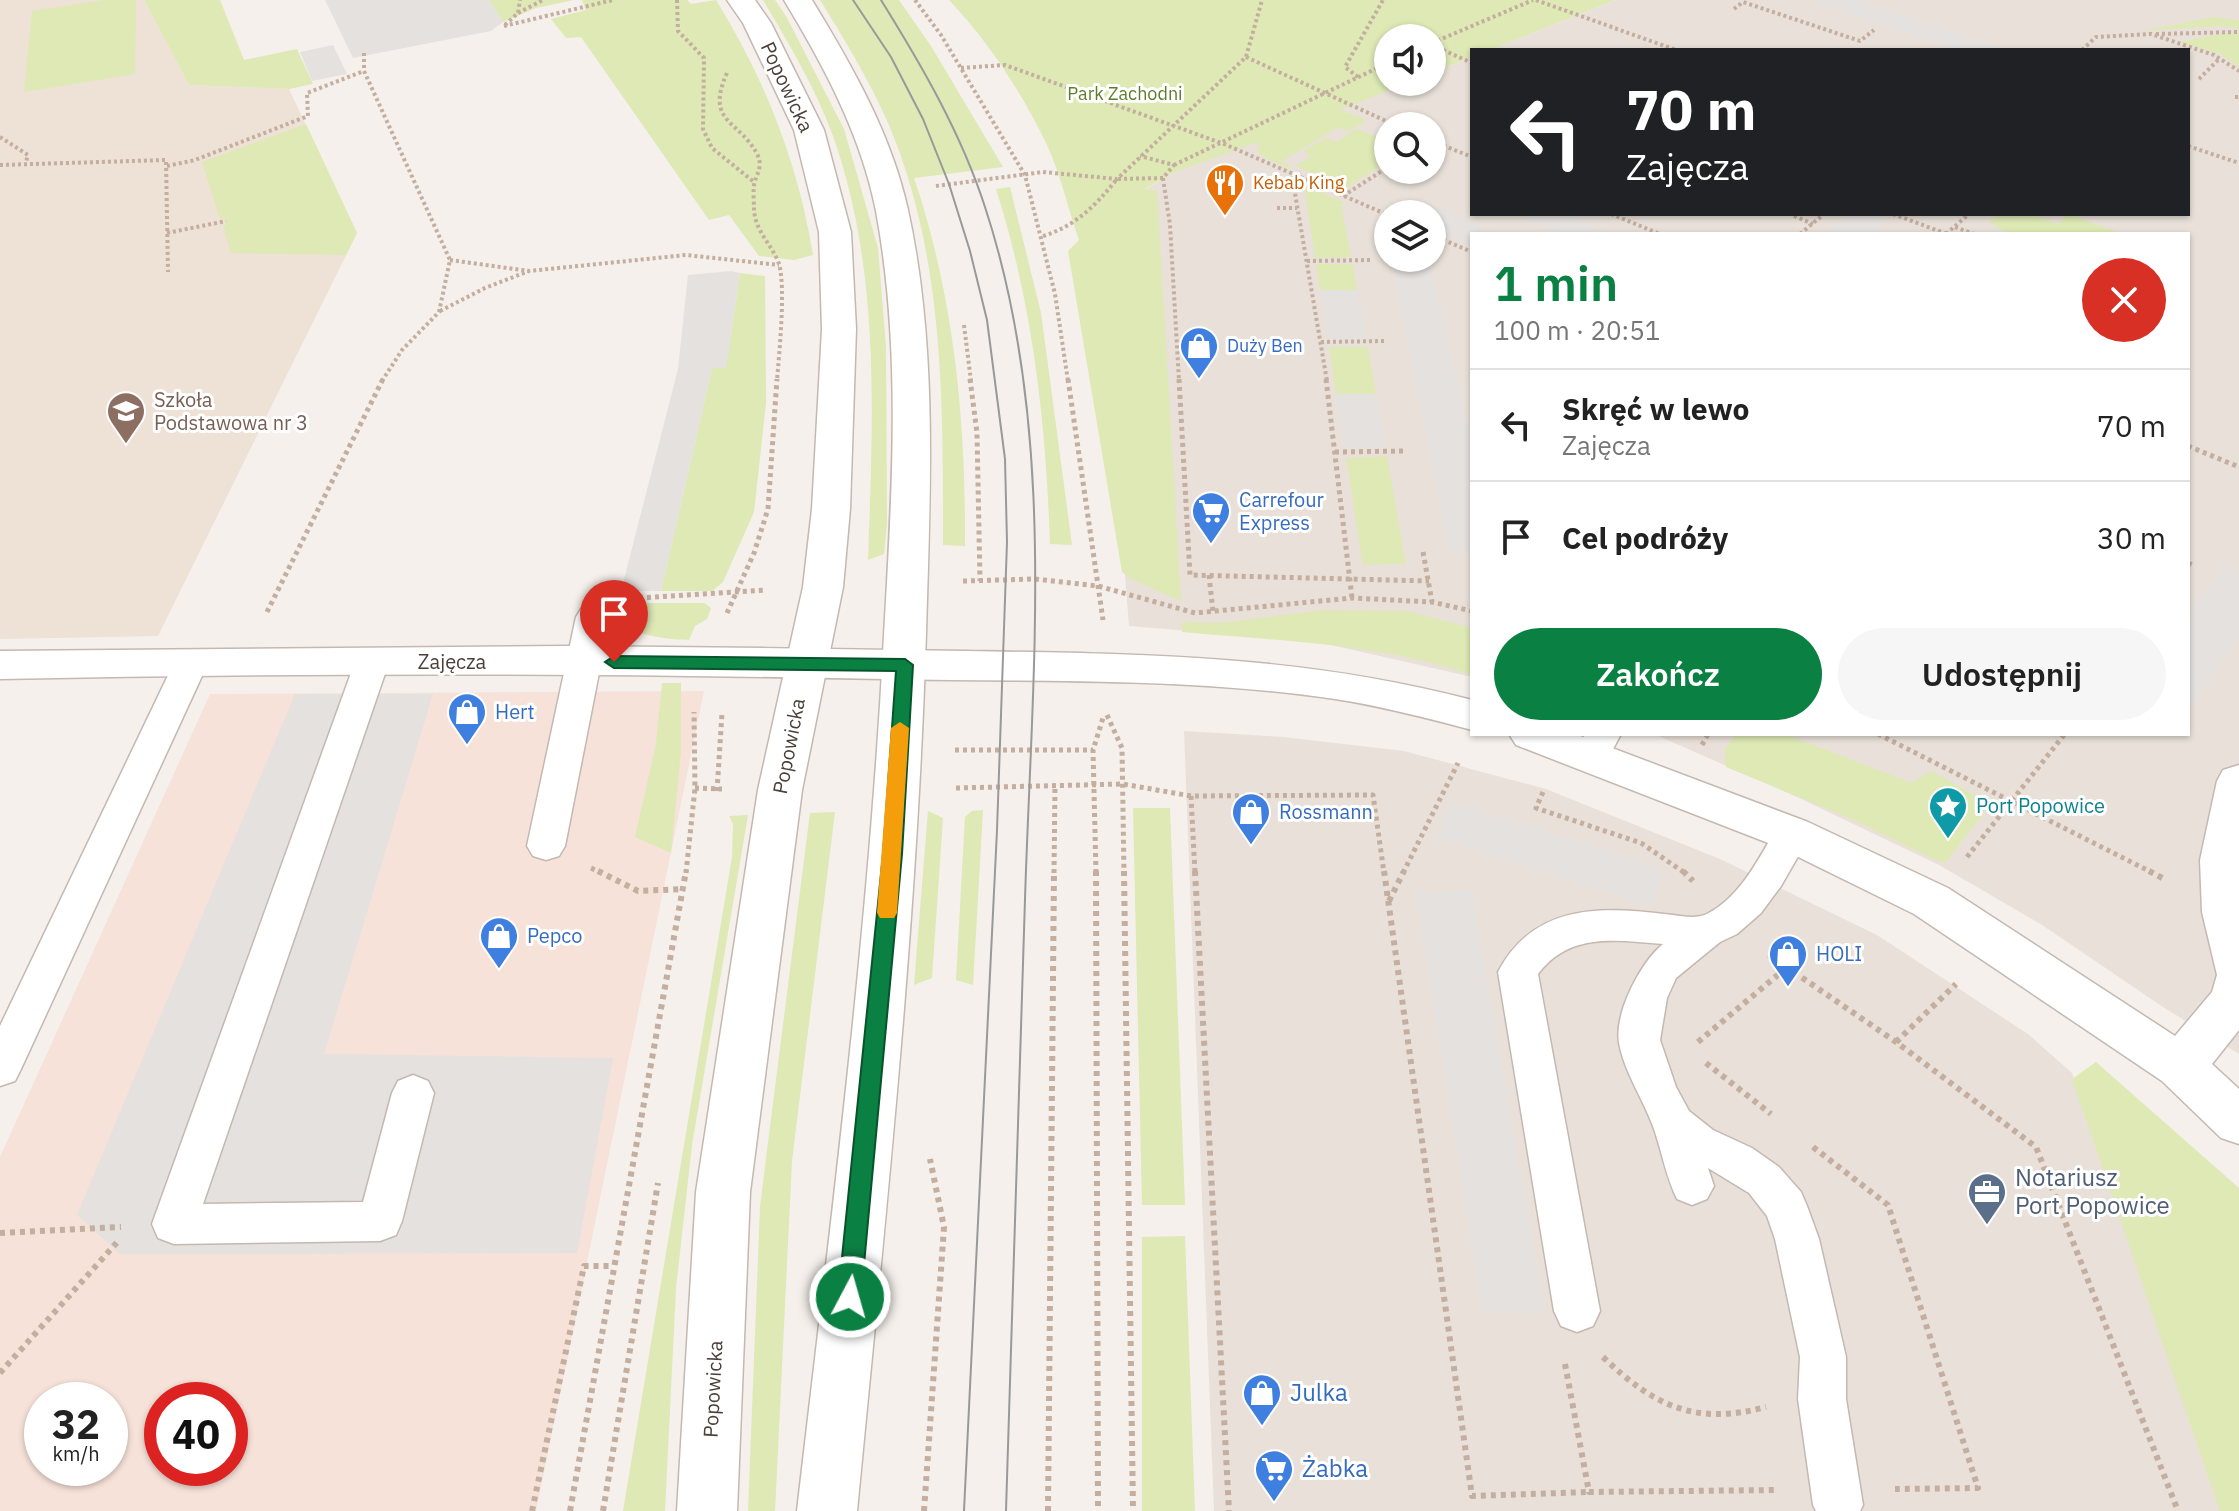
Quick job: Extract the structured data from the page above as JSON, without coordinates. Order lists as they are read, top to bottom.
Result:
{
  "streets": {
    "street": ["Popowicka", "Zajęcza"]
  },
  "crossings": [
    ["Popowicka", "Zajęcza"]
  ],
  "parks": ["Park Zachodni"],
  "places": {
    "restaurant": ["Kebab King"],
    "shop": [
      "Duży Ben",
      "Hert",
      "Rossmann",
      "Pepco",
      "HOLI",
      "Julka"
    ],
    "school or university": ["Szkoła Podstawowa nr 3"],
    "supermarket": ["Carrefour Express", "Żabka"],
    "place": ["Port Popowice"],
    "office": ["Notariusz Port Popowice"]
  },
  "page": {
    "turn": ["70 m", "Zajęcza"],
    "heading": ["1 min", "100 m · 20:51"],
    "list": [
      {
        "name": "Skręć w lewo",
        "note": "Zajęcza",
        "value": "70 m"
      },
      {
        "name": "Cel podróży",
        "value": "30 m"
      }
    ],
    "buttons": ["Zakończ", "Udostępnij"],
    "speed": "32 km/h",
    "limit": "40"
  }
}
